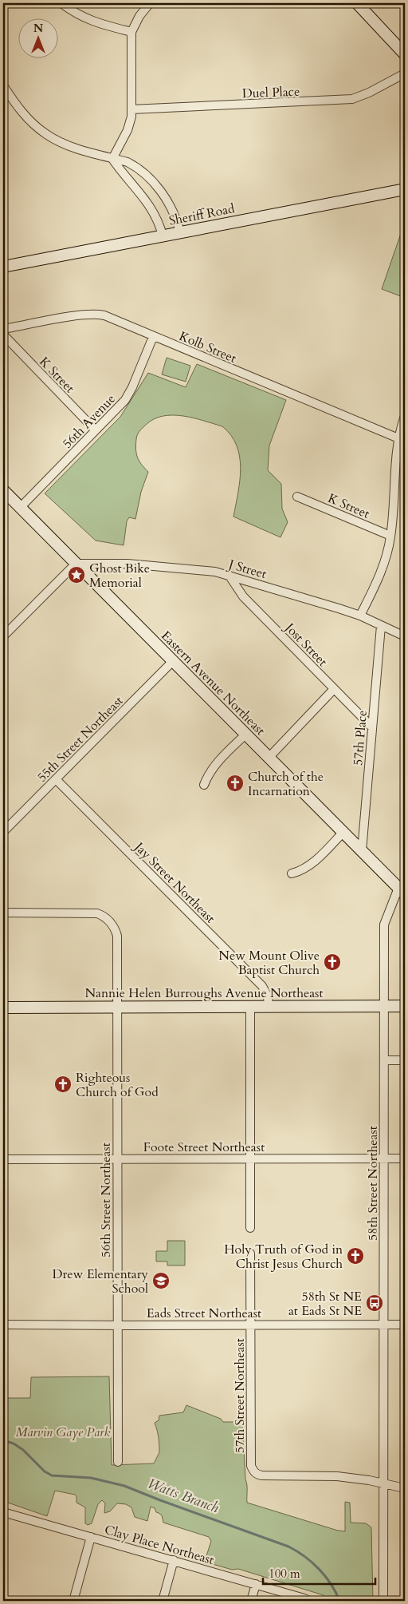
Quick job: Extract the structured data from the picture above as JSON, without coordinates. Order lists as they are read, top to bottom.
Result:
{
  "streets": {
    "main road": ["Sheriff Road", "Eastern Avenue Northeast", "Nannie Helen Burroughs Avenue Northeast"],
    "street": [
      "Duel Place",
      "Kolb Street",
      "K Street",
      "56th Avenue",
      "J Street",
      "Jost Street",
      "57th Place",
      "55th Street Northeast",
      "Jay Street Northeast",
      "Foote Street Northeast",
      "58th Street Northeast",
      "56th Street Northeast",
      "Eads Street Northeast",
      "57th Street Northeast",
      "Clay Place Northeast"
    ]
  },
  "crossings": [
    ["Kolb Street", "56th Avenue"],
    ["K Street", "56th Avenue"],
    ["56th Avenue", "Eastern Avenue Northeast"],
    ["J Street", "Jost Street"],
    ["J Street", "Eastern Avenue Northeast"],
    ["J Street", "57th Place"],
    ["Jost Street", "57th Place"],
    ["Eastern Avenue Northeast", "57th Place"],
    ["Eastern Avenue Northeast", "55th Street Northeast"],
    ["Eastern Avenue Northeast", "58th Street Northeast"],
    ["55th Street Northeast", "Jay Street Northeast"],
    ["Jay Street Northeast", "Nannie Helen Burroughs Avenue Northeast"],
    ["Nannie Helen Burroughs Avenue Northeast", "58th Street Northeast"],
    ["Nannie Helen Burroughs Avenue Northeast", "56th Street Northeast"],
    ["Foote Street Northeast", "58th Street Northeast"],
    ["Foote Street Northeast", "56th Street Northeast"],
    ["58th Street Northeast", "Eads Street Northeast"],
    ["58th Street Northeast", "57th Street Northeast"],
    ["56th Street Northeast", "Eads Street Northeast"],
    ["Eads Street Northeast", "57th Street Northeast"]
  ],
  "water": ["Watts Branch"],
  "parks": ["Marvin Gaye Park"],
  "places": {
    "place": ["Ghost Bike Memorial"],
    "church": [
      "Church of the Incarnation",
      "New Mount Olive Baptist Church",
      "Righteous Church of God",
      "Holy Truth of God in Christ Jesus Church"
    ],
    "school or university": ["Drew Elementary School"],
    "bus stop": ["58th St NE at Eads St NE"]
  },
  "scale_bar": "100 m",
  "north": "top"
}
